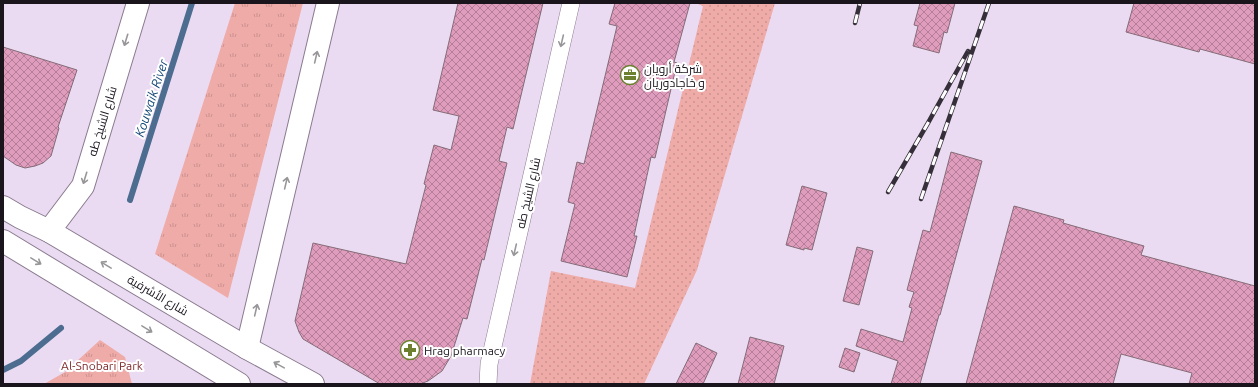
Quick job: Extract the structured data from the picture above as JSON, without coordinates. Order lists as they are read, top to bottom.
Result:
{
  "streets": {
    "main road": ["شارع الشيخ طه", "شارع الأشرفية"]
  },
  "crossings": [
    ["شارع الشيخ طه", "شارع الأشرفية"]
  ],
  "water": ["Kouwaik River"],
  "parks": ["Al-Snobari Park"],
  "places": {
    "office": ["شركة أرويان و خاجادوريان"],
    "pharmacy": ["Hrag pharmacy"]
  }
}
